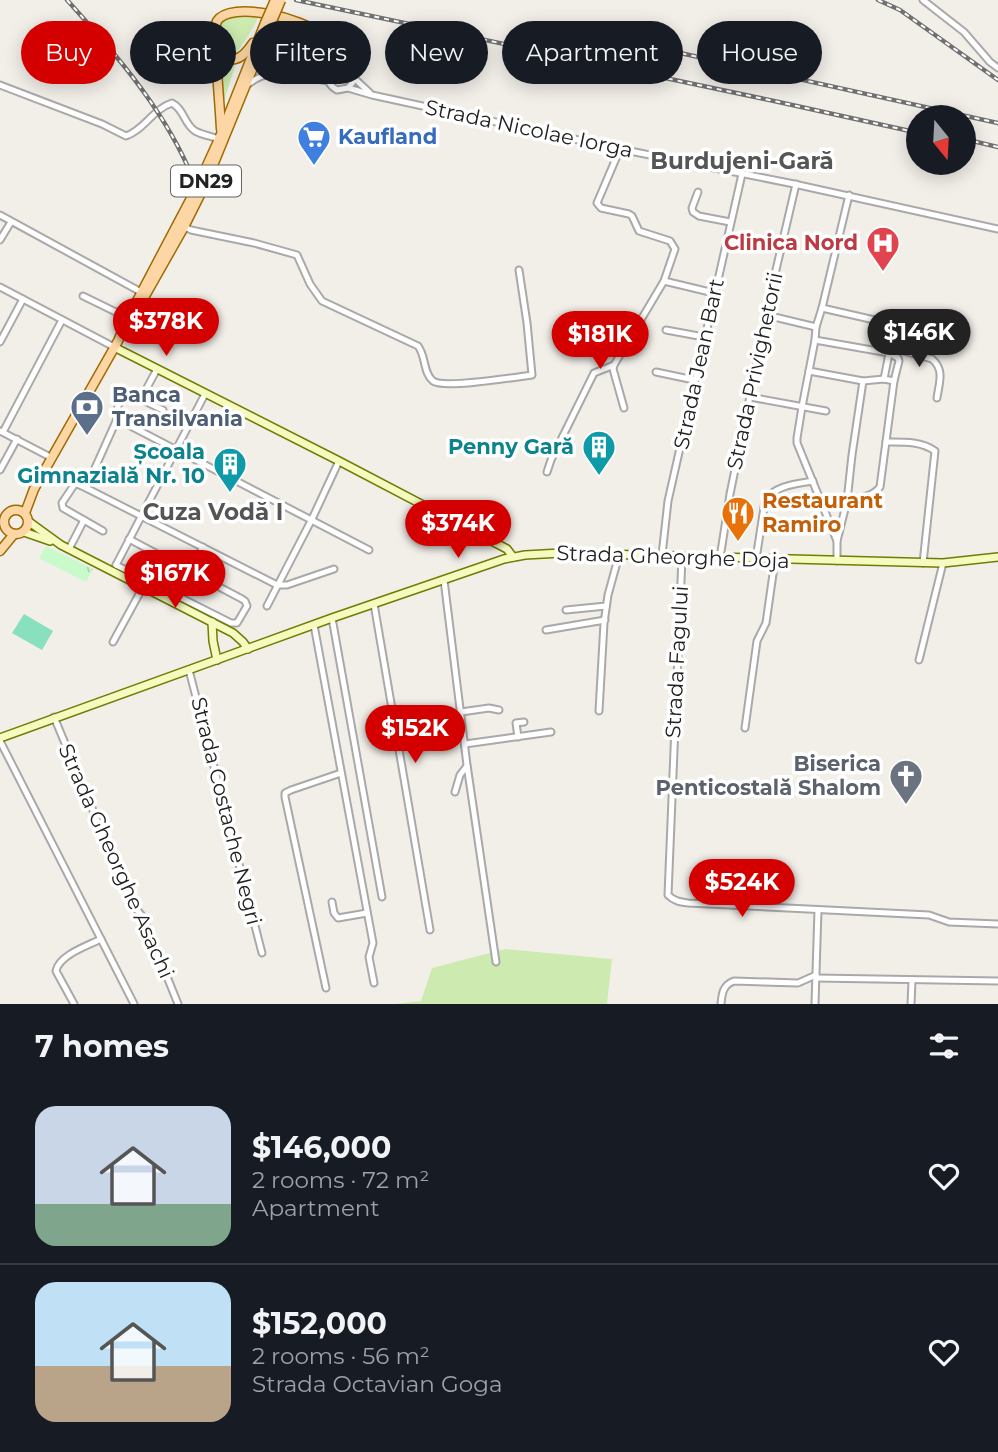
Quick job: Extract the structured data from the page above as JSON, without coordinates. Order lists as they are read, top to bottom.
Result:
{
  "streets": {
    "main road": ["DN29", "Strada Gheorghe Doja"],
    "street": [
      "Strada Nicolae Iorga",
      "Strada Jean Bart",
      "Strada Privighetorii",
      "Strada Fagului",
      "Strada Costache Negri",
      "Strada Gheorghe Asachi"
    ]
  },
  "crossings": [
    ["Strada Nicolae Iorga", "Strada Jean Bart"],
    ["Strada Nicolae Iorga", "Strada Privighetorii"],
    ["Strada Jean Bart", "Strada Gheorghe Doja"],
    ["Strada Privighetorii", "Strada Gheorghe Doja"],
    ["Strada Gheorghe Doja", "Strada Fagului"],
    ["Strada Gheorghe Doja", "Strada Costache Negri"],
    ["Strada Gheorghe Doja", "Strada Gheorghe Asachi"]
  ],
  "districts": ["Burdujeni-Gară", "Cuza Vodă I"],
  "places": {
    "supermarket": ["Kaufland"],
    "hospital": ["Clinica Nord"],
    "bank": ["Banca Transilvania"],
    "building": ["Penny Gară", "Școala Gimnazială Nr. 10"],
    "restaurant": ["Restaurant Ramiro"],
    "church": ["Biserica Penticostală Shalom"]
  },
  "north": "bottom",
  "page": {
    "chip": [
      "Buy",
      "Rent",
      "Filters",
      "New",
      "Apartment",
      "House"
    ],
    "price": [
      "$378K",
      "$146K",
      "$181K",
      "$374K",
      "$167K",
      "$152K",
      "$524K"
    ],
    "heading": "7 homes",
    "list": [
      {
        "name": "$146,000",
        "note": "2 rooms · 72 m² · Apartment"
      },
      {
        "name": "$152,000",
        "note": "2 rooms · 56 m² · Strada Octavian Goga"
      }
    ]
  }
}
